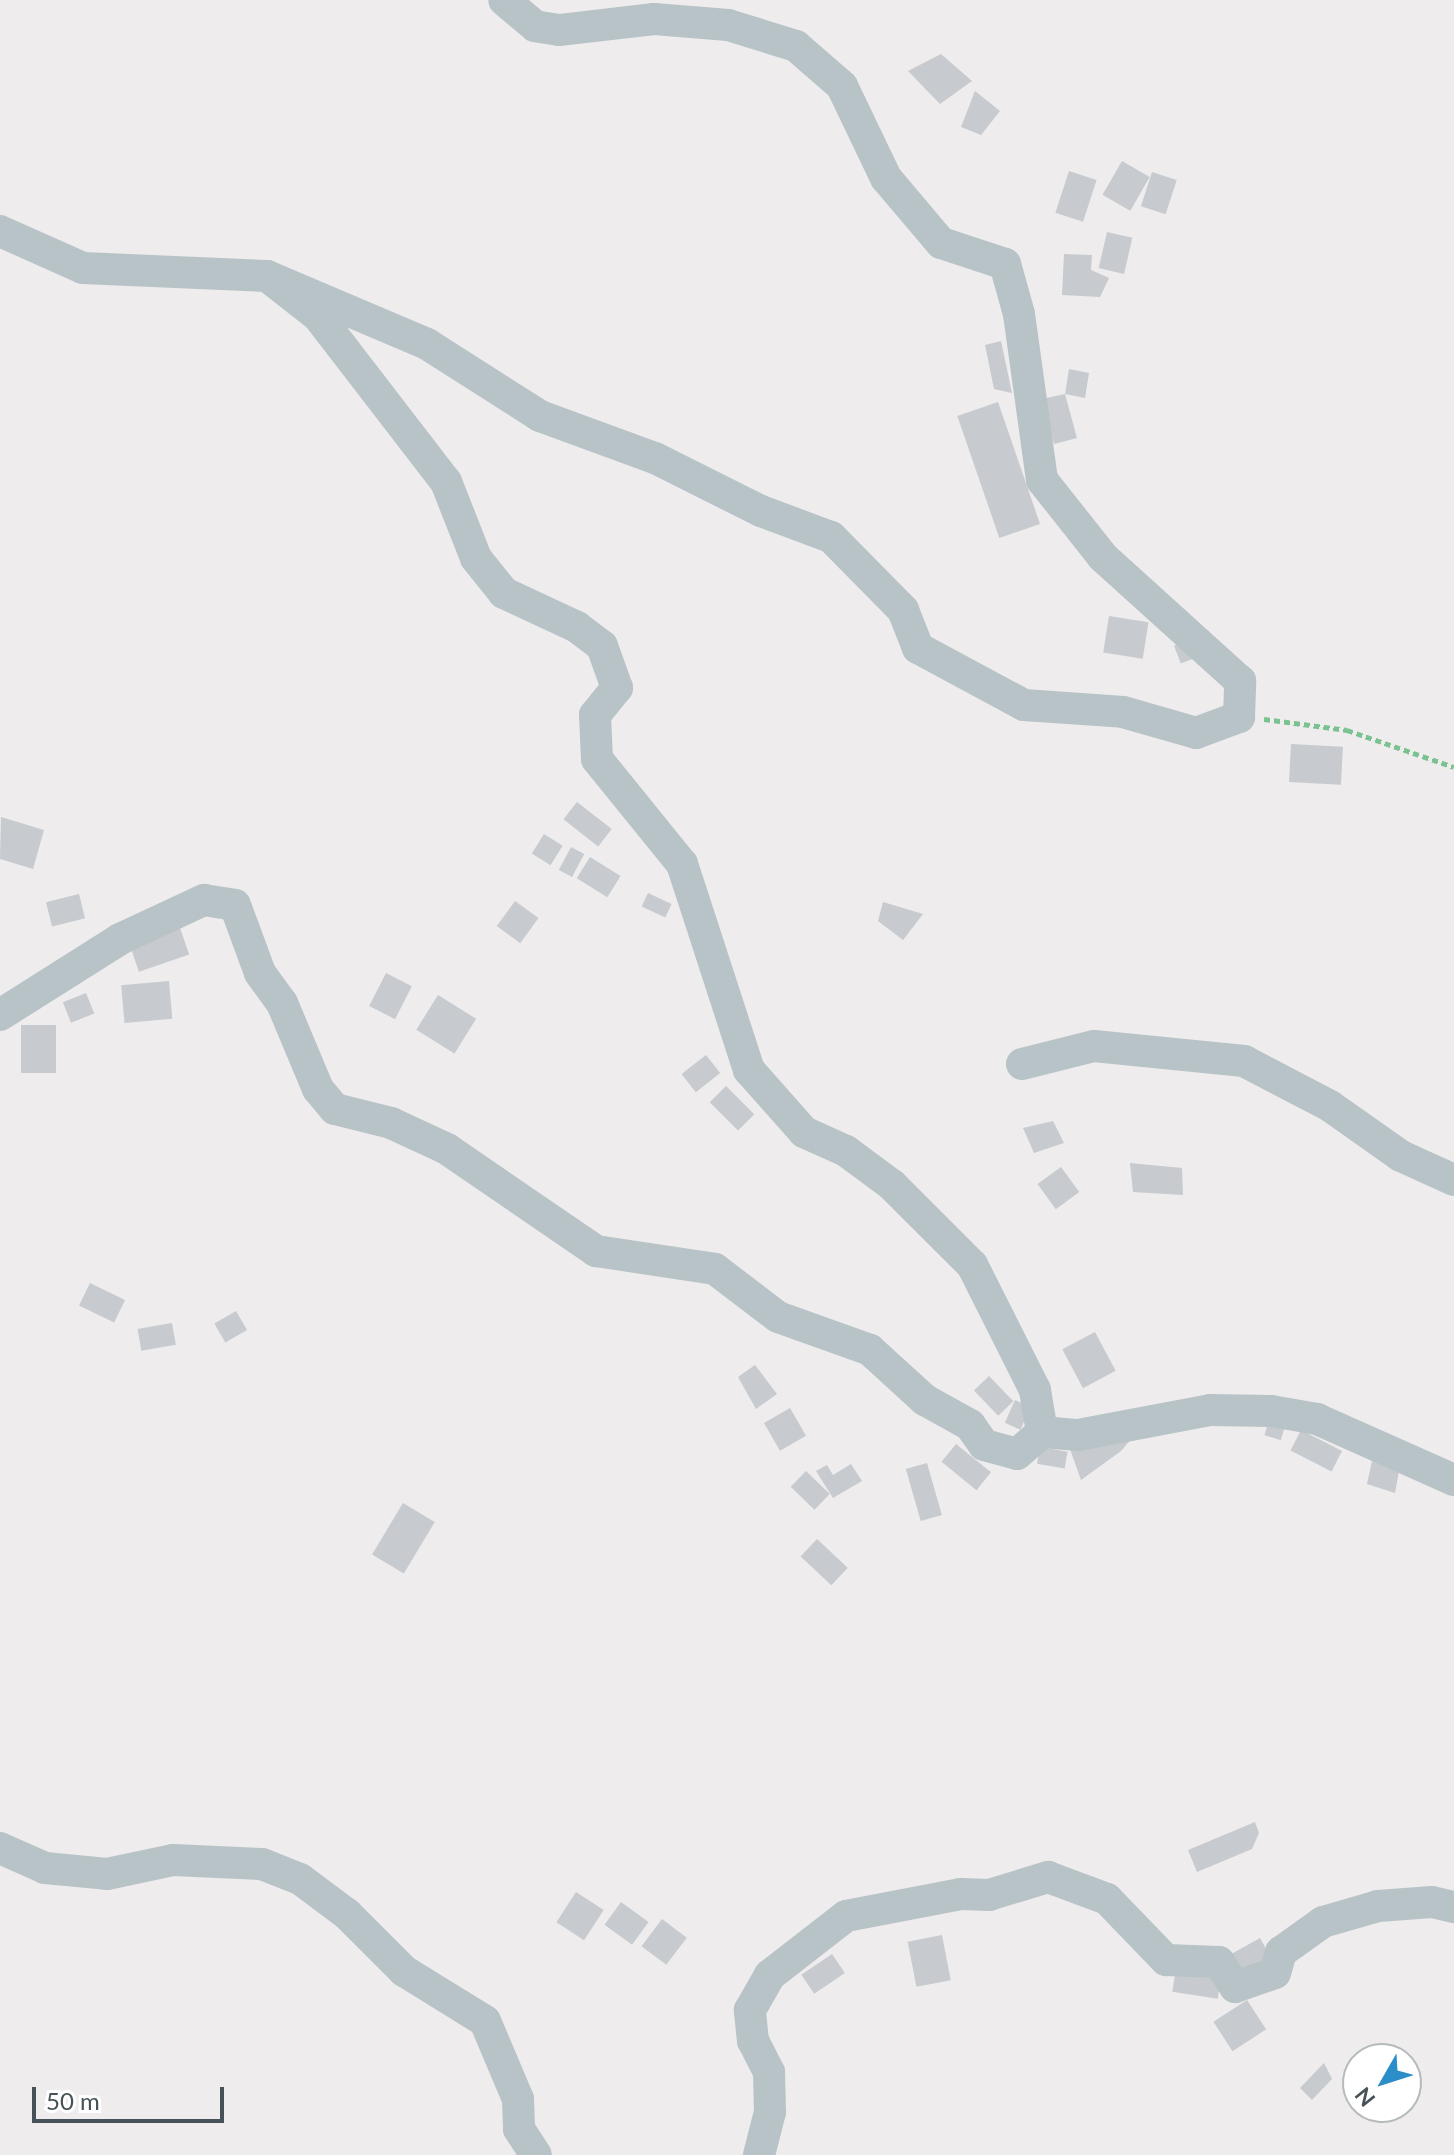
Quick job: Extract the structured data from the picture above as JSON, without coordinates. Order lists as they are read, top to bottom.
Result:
{
  "scale_bar": "50 m",
  "north": "bottom left"
}
